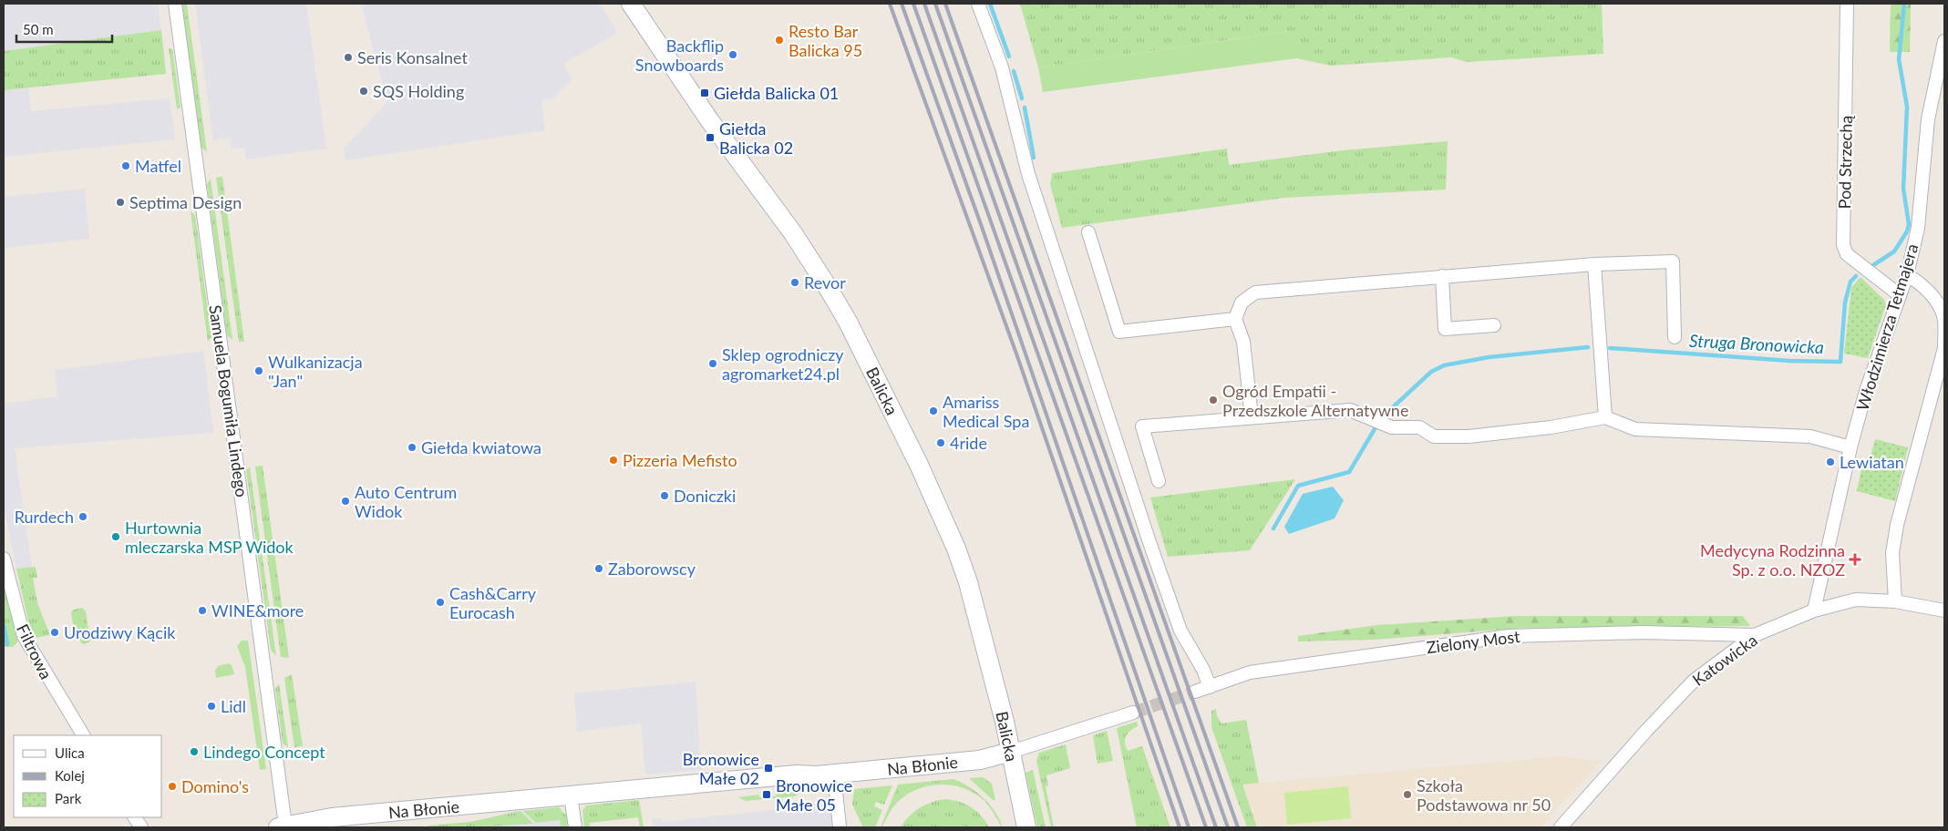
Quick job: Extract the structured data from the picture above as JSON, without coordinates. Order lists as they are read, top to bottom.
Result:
{
  "streets": {
    "street": [
      "Pod Strzechą",
      "Włodzimierza Tetmajera",
      "Balicka",
      "Samuela Bogumiła Lindego",
      "Zielony Most",
      "Filtrowa",
      "Katowicka",
      "Na Błonie"
    ]
  },
  "crossings": [
    ["Pod Strzechą", "Włodzimierza Tetmajera"],
    ["Włodzimierza Tetmajera", "Katowicka"],
    ["Balicka", "Na Błonie"],
    ["Samuela Bogumiła Lindego", "Na Błonie"],
    ["Zielony Most", "Katowicka"]
  ],
  "water": ["Struga Bronowicka"],
  "places": {
    "other": [
      "Resto Bar Balicka 95",
      "Backflip Snowboards",
      "Seris Konsalnet",
      "SQS Holding",
      "Matfel",
      "Septima Design",
      "Revor",
      "Sklep ogrodniczy agromarket24.pl",
      "Wulkanizacja \"Jan\"",
      "Ogród Empatii - Przedszkole Alternatywne",
      "Amariss Medical Spa",
      "4ride",
      "Giełda kwiatowa",
      "Pizzeria Mefisto",
      "Lewiatan",
      "Doniczki",
      "Auto Centrum Widok",
      "Rurdech",
      "Hurtownia mleczarska MSP Widok",
      "Zaborowscy",
      "Cash&Carry Eurocash",
      "WINE&more",
      "Urodziwy Kącik",
      "Lidl",
      "Lindego Concept",
      "Domino's",
      "Szkoła Podstawowa nr 50"
    ],
    "transit": [
      "Giełda Balicka 01",
      "Giełda Balicka 02",
      "Bronowice Małe 02",
      "Bronowice Małe 05"
    ],
    "health": ["Medycyna Rodzinna Sp. z o.o. NZOZ"]
  },
  "legend": ["Ulica", "Kolej", "Park"],
  "scale_bar": "50 m"
}
